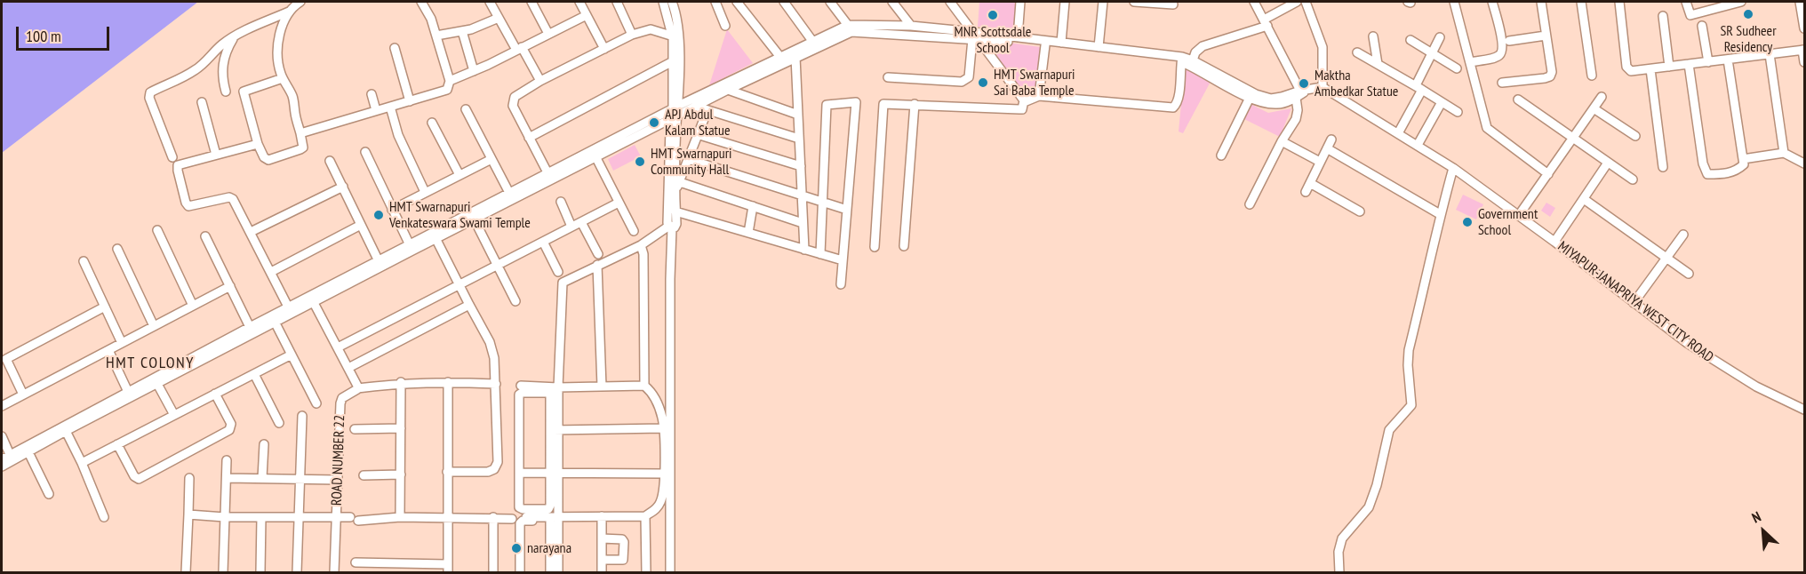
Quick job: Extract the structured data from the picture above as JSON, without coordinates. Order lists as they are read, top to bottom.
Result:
{
  "streets": {
    "street": ["MIYAPUR-JANAPRIYA WEST CITY ROAD", "ROAD NUMBER 22"]
  },
  "districts": ["HMT COLONY"],
  "places": [
    "SR Sudheer Residency",
    "MNR Scottsdale School",
    "HMT Swarnapuri Sai Baba Temple",
    "Maktha Ambedkar Statue",
    "APJ Abdul Kalam Statue",
    "HMT Swarnapuri Community Hall",
    "HMT Swarnapuri Venkateswara Swami Temple",
    "Government School",
    "narayana"
  ],
  "scale_bar": "100 m",
  "north": "top left"
}
